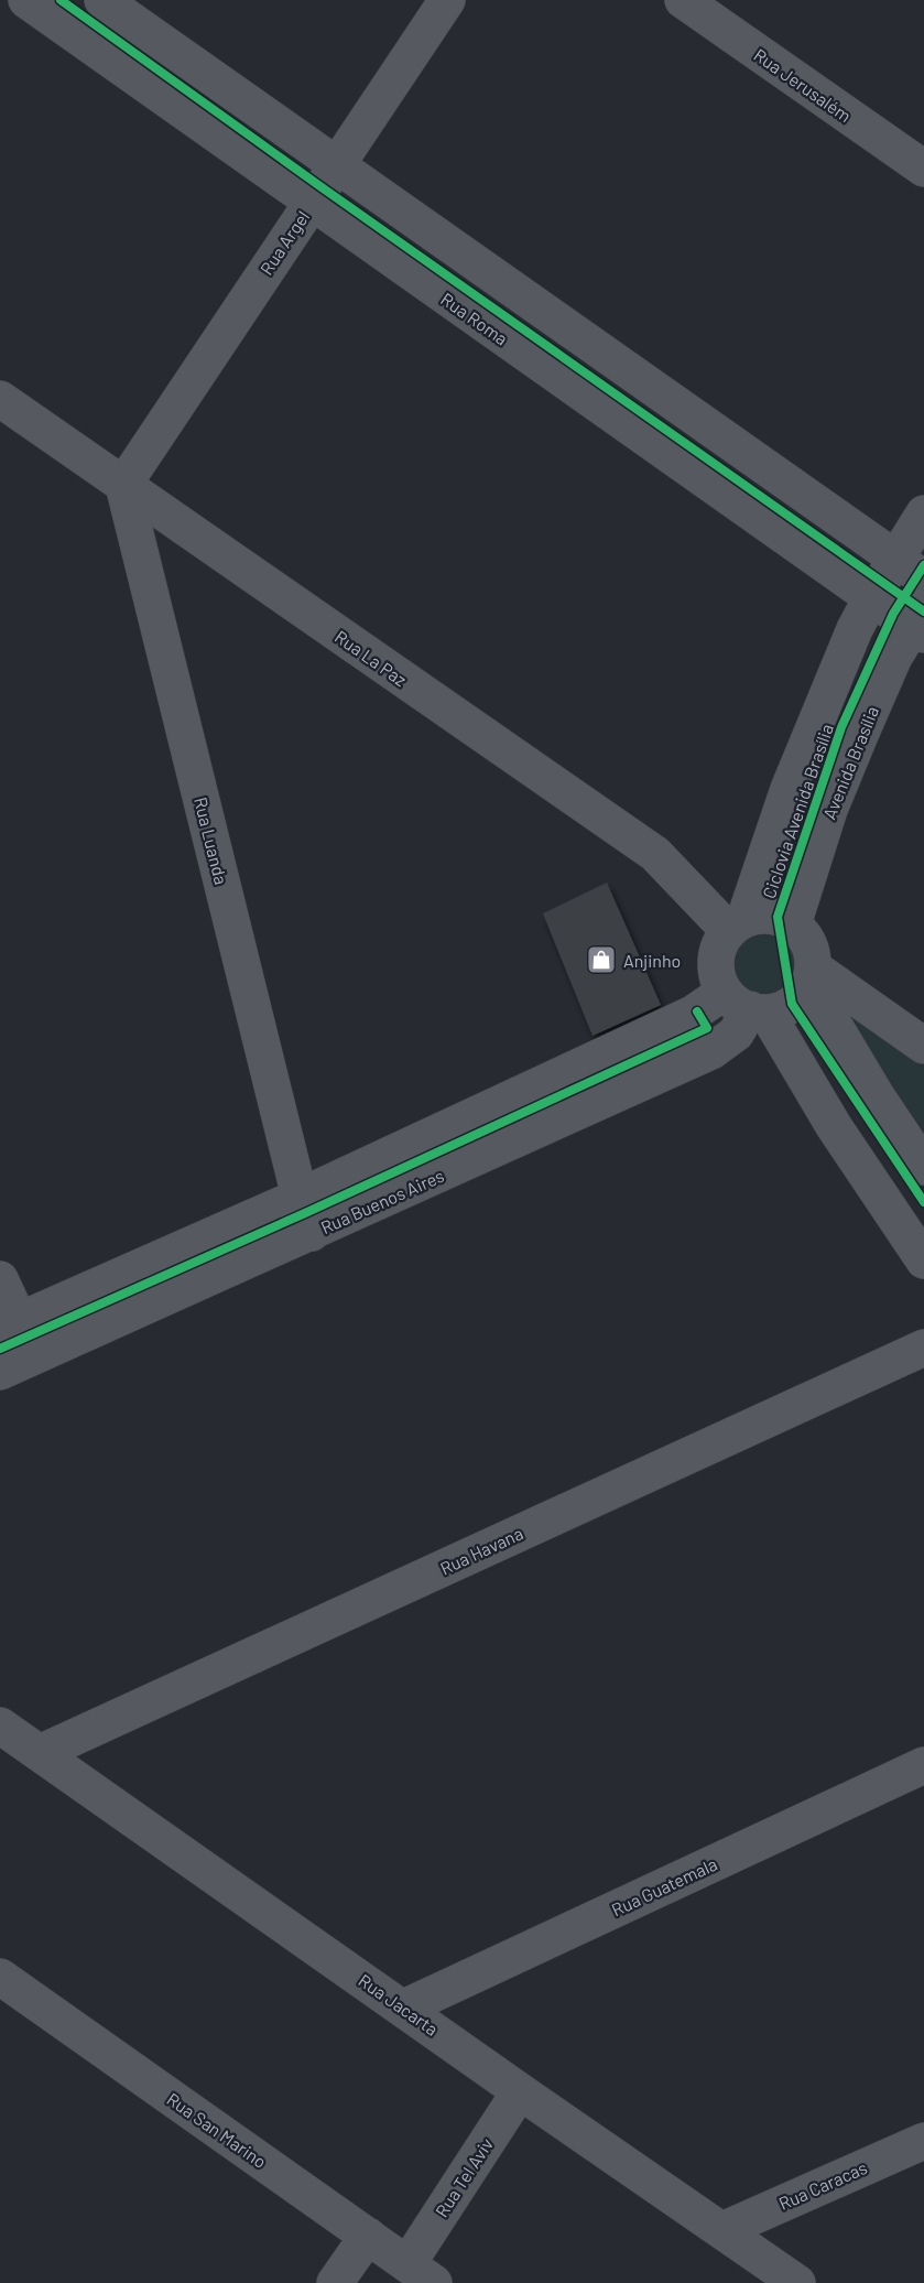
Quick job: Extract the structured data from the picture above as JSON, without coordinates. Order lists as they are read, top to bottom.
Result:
{
  "streets": {
    "street": [
      "Rua Jerusalém",
      "Rua Argel",
      "Rua Roma",
      "Rua La Paz",
      "Avenida Brasília",
      "Rua Luanda",
      "Rua Buenos Aires",
      "Rua Havana",
      "Rua Guatemala",
      "Rua Jacarta",
      "Rua San Marino",
      "Rua Tel Aviv",
      "Rua Caracas"
    ],
    "cycle path": ["Ciclovia Avenida Brasília"]
  },
  "crossings": [
    ["Rua Argel", "Rua Roma"],
    ["Rua Argel", "Rua La Paz"],
    ["Rua Argel", "Rua Luanda"],
    ["Rua Roma", "Avenida Brasília"],
    ["Rua La Paz", "Avenida Brasília"],
    ["Rua La Paz", "Rua Luanda"],
    ["Rua La Paz", "Rua Buenos Aires"],
    ["Avenida Brasília", "Rua Buenos Aires"],
    ["Rua Luanda", "Rua Buenos Aires"],
    ["Rua Havana", "Rua Jacarta"],
    ["Rua Guatemala", "Rua Jacarta"],
    ["Rua Jacarta", "Rua Tel Aviv"],
    ["Rua Jacarta", "Rua Caracas"],
    ["Rua San Marino", "Rua Tel Aviv"]
  ],
  "places": {
    "shop": ["Anjinho"]
  }
}
